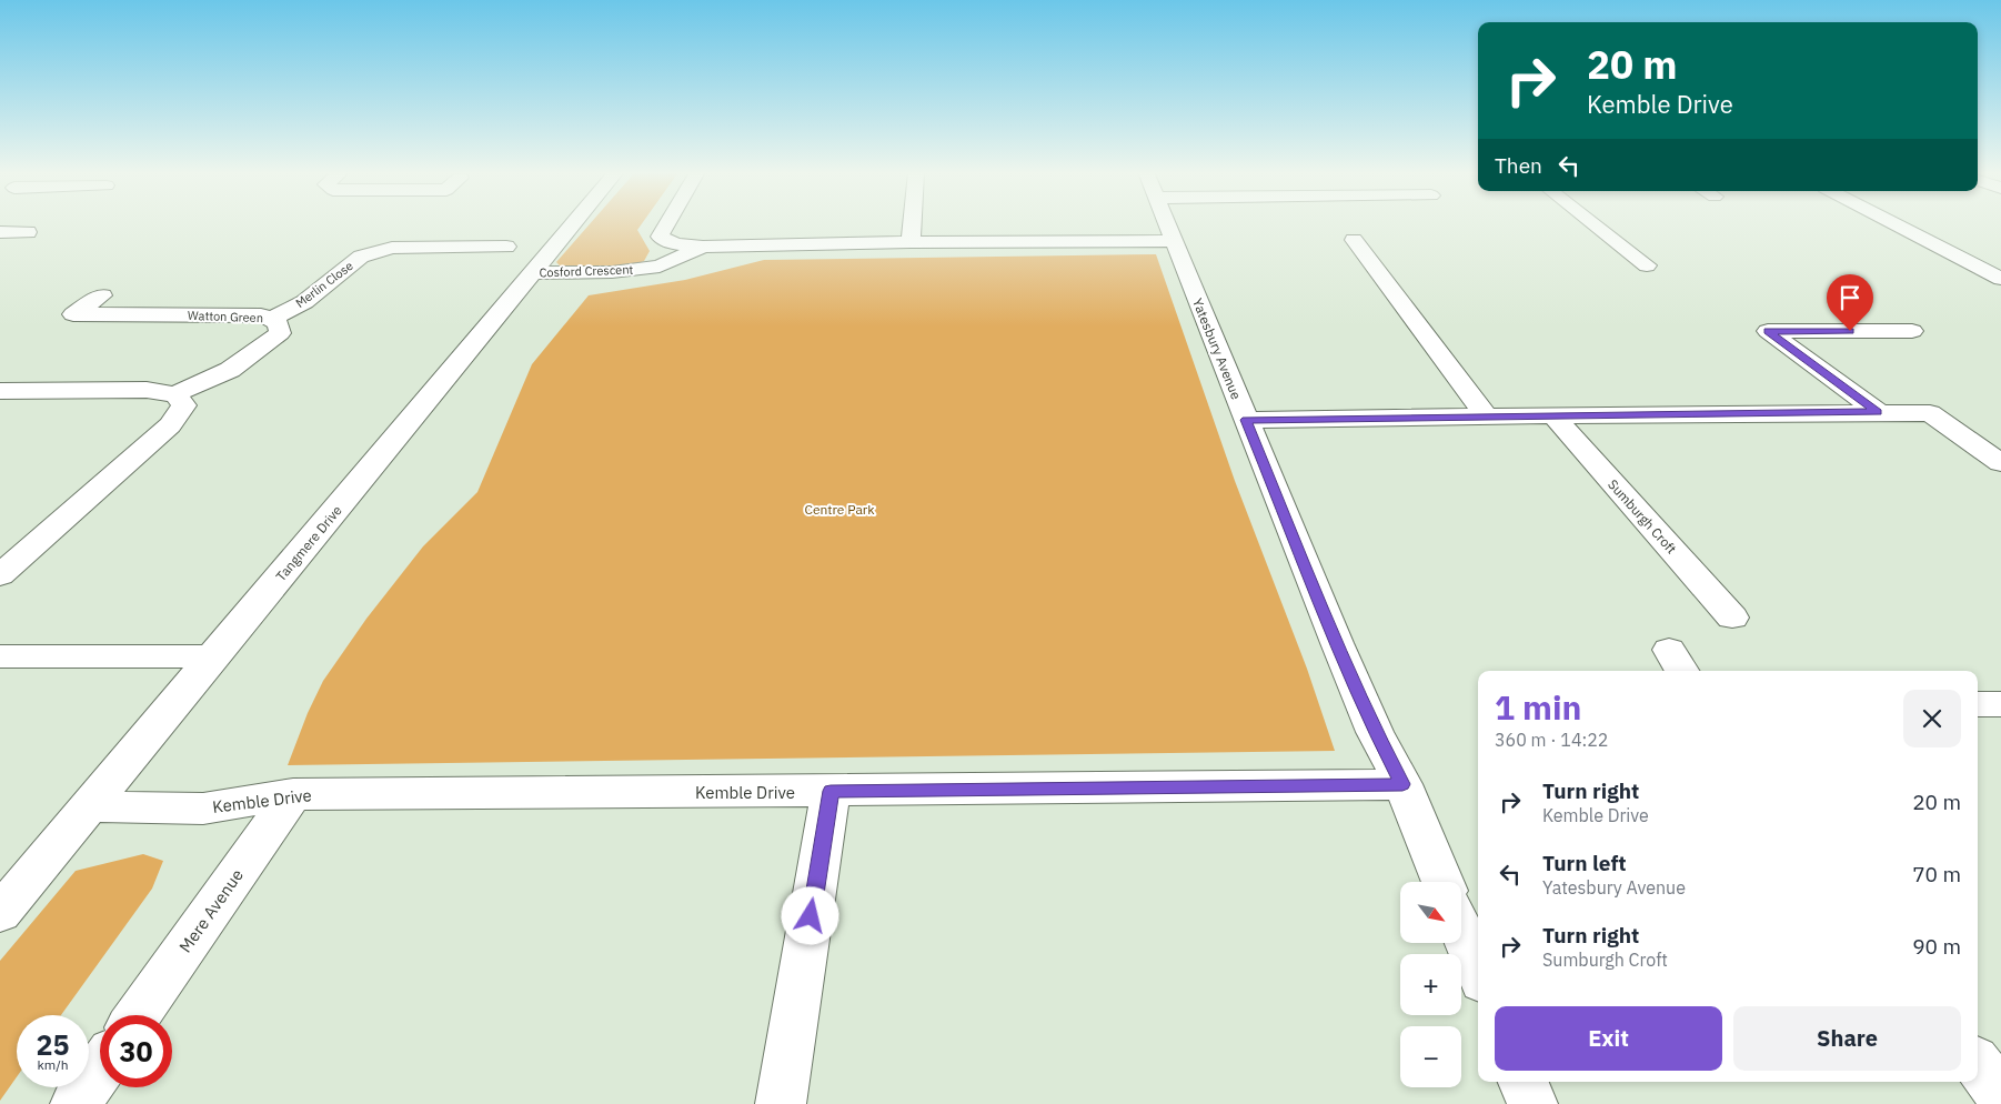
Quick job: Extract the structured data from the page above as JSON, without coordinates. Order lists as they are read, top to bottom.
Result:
{
  "streets": {
    "street": [
      "Cosford Crescent",
      "Merlin Close",
      "Watton Green",
      "Yatesbury Avenue",
      "Sumburgh Croft",
      "Tangmere Drive",
      "Kemble Drive",
      "Mere Avenue"
    ]
  },
  "crossings": [
    ["Cosford Crescent", "Yatesbury Avenue"],
    ["Cosford Crescent", "Tangmere Drive"],
    ["Merlin Close", "Watton Green"],
    ["Yatesbury Avenue", "Kemble Drive"],
    ["Tangmere Drive", "Kemble Drive"],
    ["Kemble Drive", "Mere Avenue"]
  ],
  "parks": ["Centre Park"],
  "north": "bottom right",
  "page": {
    "turn": ["20 m", "Kemble Drive"],
    "then": "Then",
    "heading": ["1 min", "360 m · 14:22"],
    "list": [
      {
        "name": "Turn right",
        "note": "Kemble Drive",
        "value": "20 m"
      },
      {
        "name": "Turn left",
        "note": "Yatesbury Avenue",
        "value": "70 m"
      },
      {
        "name": "Turn right",
        "note": "Sumburgh Croft",
        "value": "90 m"
      }
    ],
    "map_buttons": ["+", "−"],
    "buttons": ["Exit", "Share"],
    "speed": "25 km/h",
    "limit": "30"
  }
}
